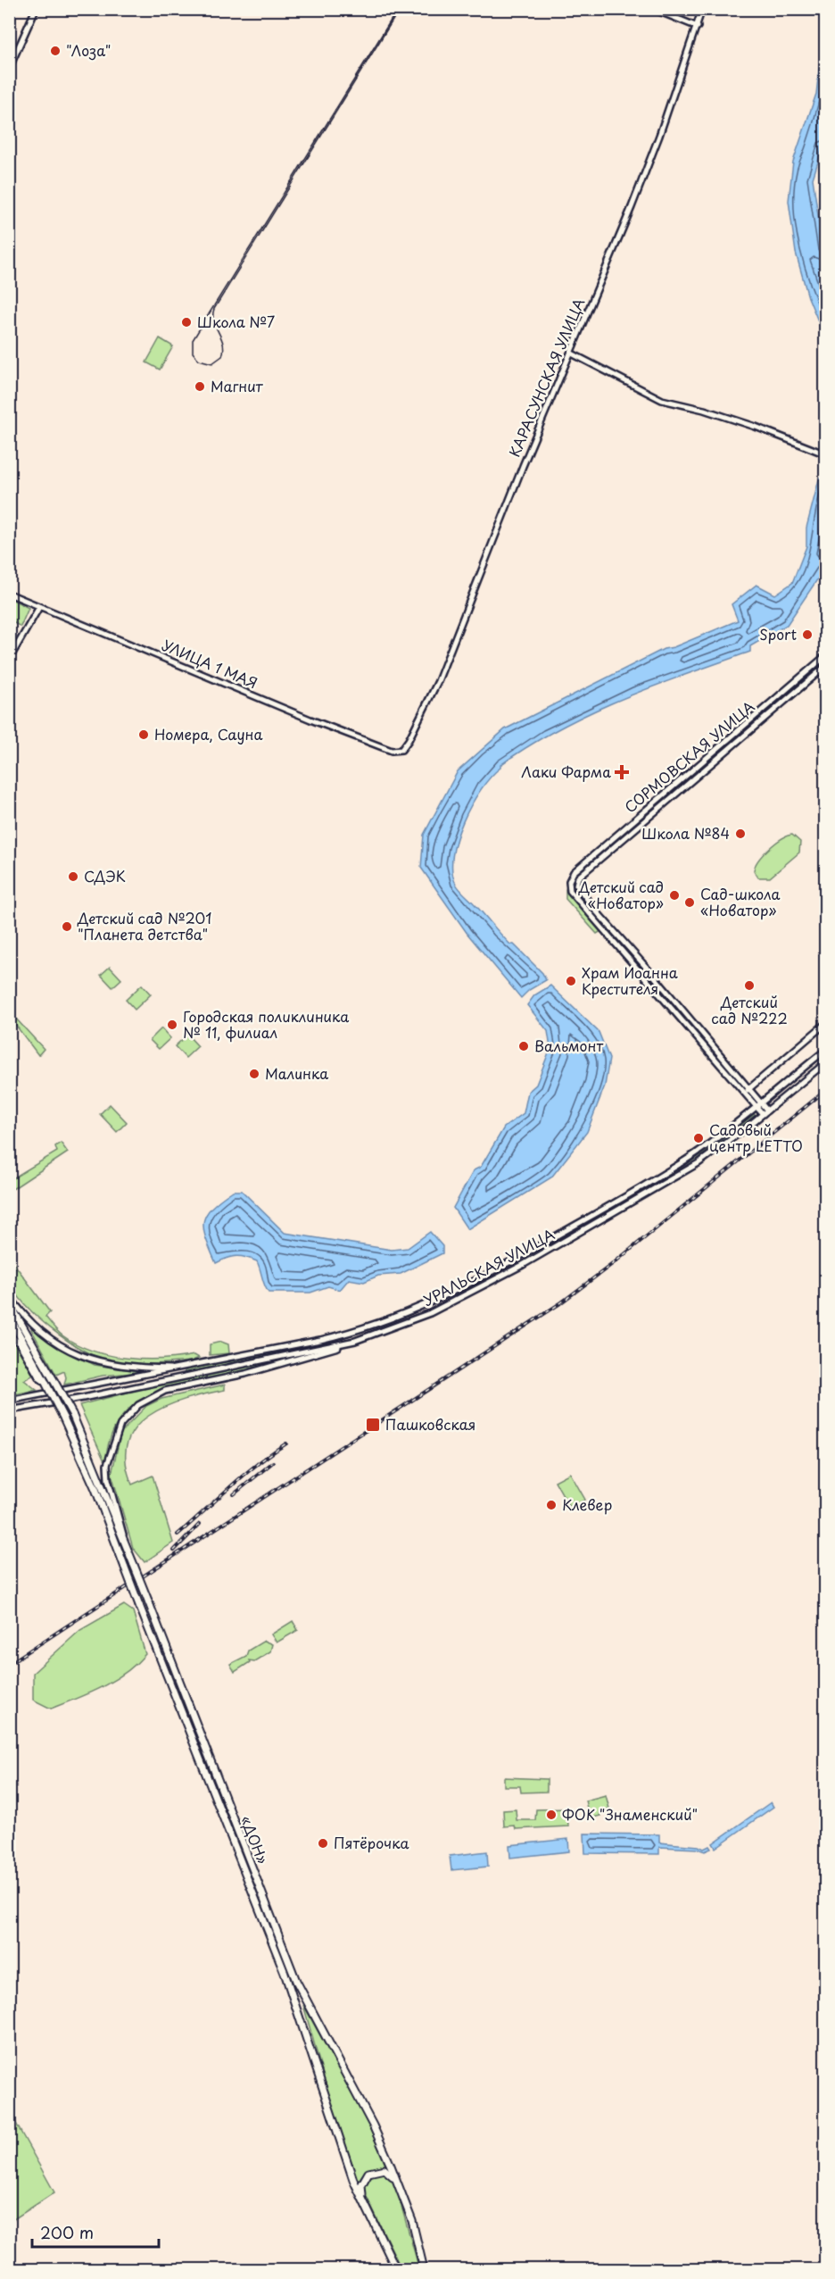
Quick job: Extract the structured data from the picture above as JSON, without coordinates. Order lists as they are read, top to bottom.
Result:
{
  "streets": {
    "highway": ["«ДОН»"],
    "main road": [
      "КАРАСУНСКАЯ УЛИЦА",
      "УЛИЦА 1 МАЯ",
      "СОРМОВСКАЯ УЛИЦА",
      "УРАЛЬСКАЯ УЛИЦА"
    ]
  },
  "crossings": [
    ["КАРАСУНСКАЯ УЛИЦА", "УЛИЦА 1 МАЯ"]
  ],
  "places": {
    "other": [
      "\"Лоза\"",
      "Школа №7",
      "Магнит",
      "Sport",
      "Номера, Сауна",
      "Школа №84",
      "СДЭК",
      "Детский сад «Новатор»",
      "Сад-школа «Новатор»",
      "Детский сад №201 \"Планета детства\"",
      "Храм Иоанна Крестителя",
      "Детский сад №222",
      "Городская поликлиника № 11, филиал",
      "Вальмонт",
      "Малинка",
      "Садовый центр LETTO",
      "Клевер",
      "ФОК \"Знаменский\"",
      "Пятёрочка"
    ],
    "health": ["Лаки Фарма"],
    "transit": ["Пашковская"]
  },
  "scale_bar": "200 m"
}
